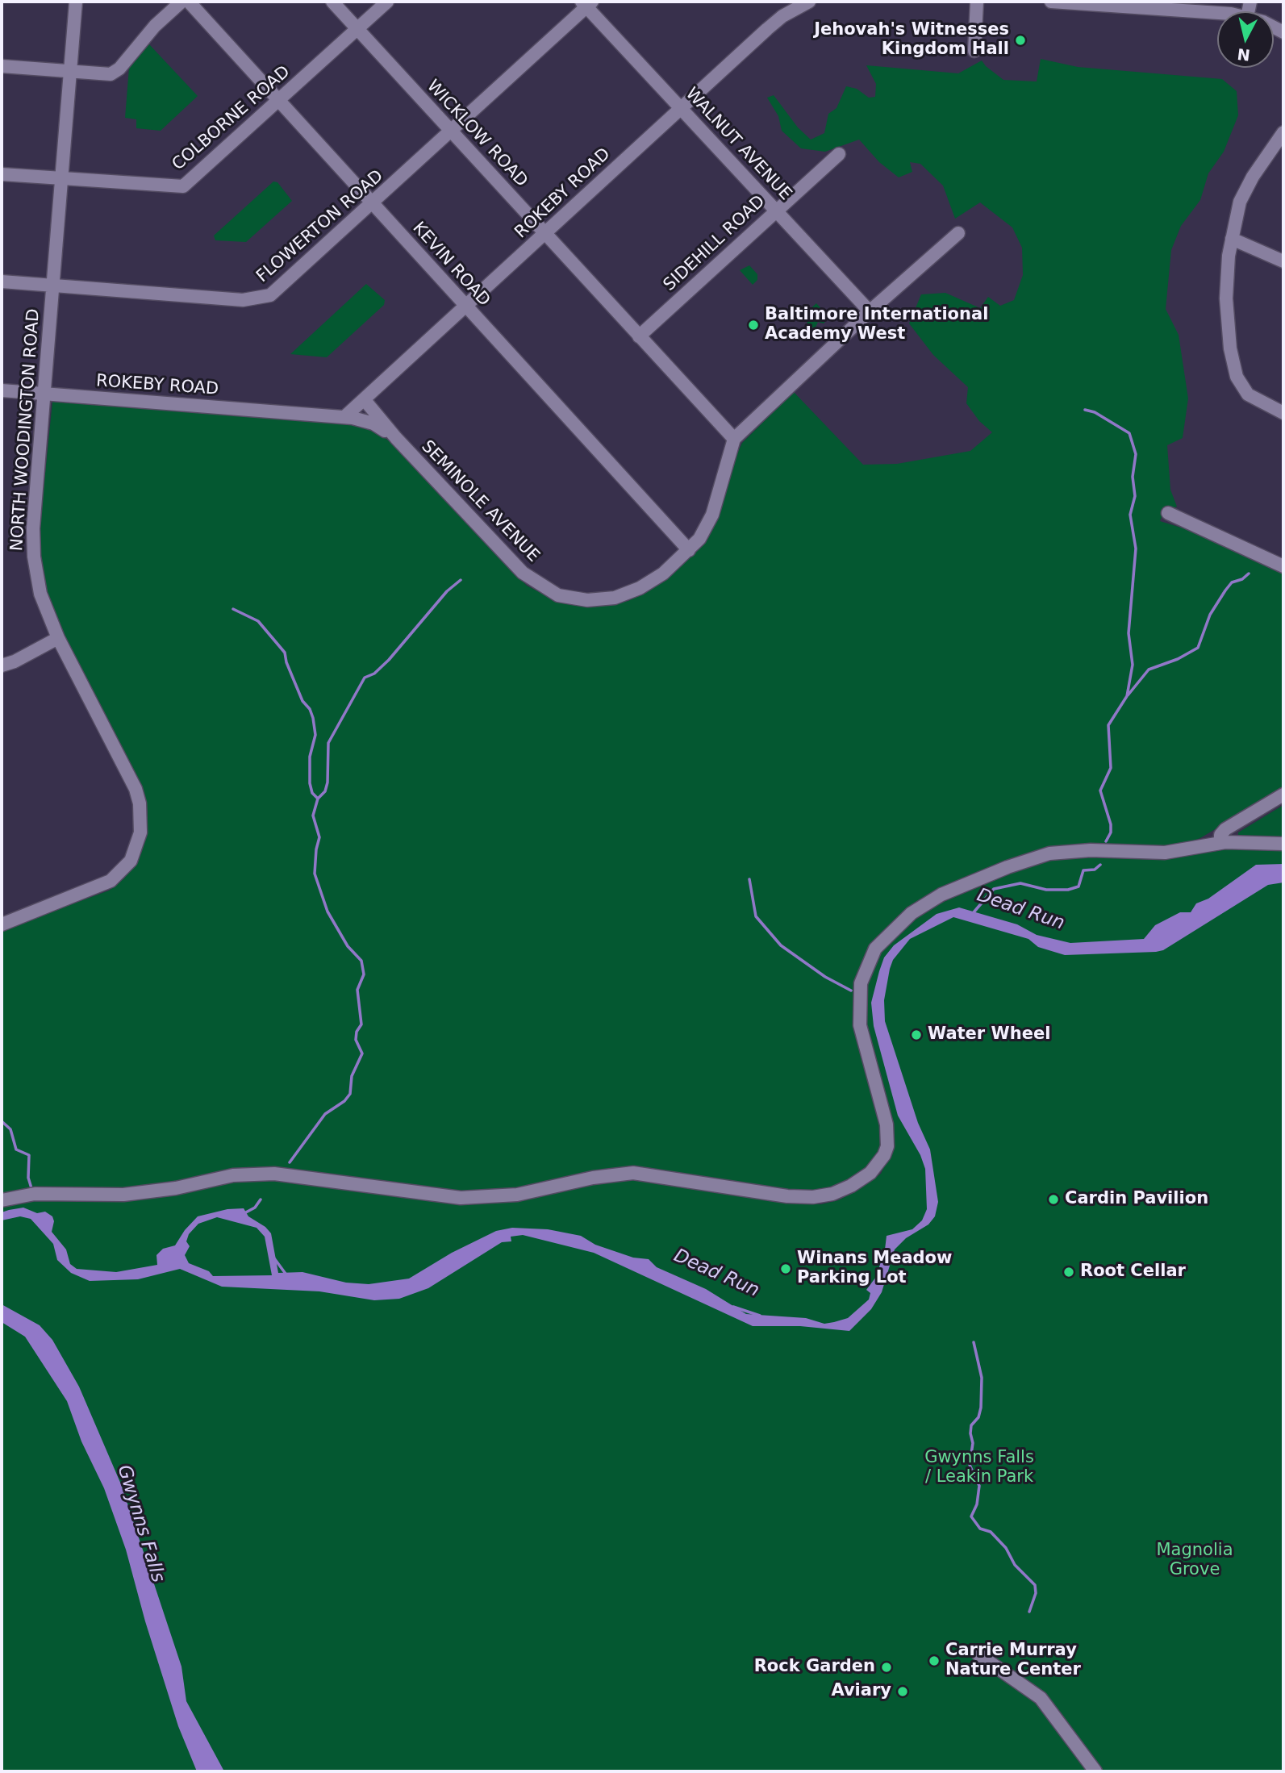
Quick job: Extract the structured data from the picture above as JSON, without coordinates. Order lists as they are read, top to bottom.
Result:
{
  "streets": {
    "street": [
      "COLBORNE ROAD",
      "WICKLOW ROAD",
      "WALNUT AVENUE",
      "ROKEBY ROAD",
      "FLOWERTON ROAD",
      "SIDEHILL ROAD",
      "KEVIN ROAD",
      "NORTH WOODINGTON ROAD",
      "SEMINOLE AVENUE"
    ]
  },
  "crossings": [
    ["COLBORNE ROAD", "WICKLOW ROAD"],
    ["COLBORNE ROAD", "KEVIN ROAD"],
    ["COLBORNE ROAD", "NORTH WOODINGTON ROAD"],
    ["WICKLOW ROAD", "ROKEBY ROAD"],
    ["WICKLOW ROAD", "FLOWERTON ROAD"],
    ["WICKLOW ROAD", "SIDEHILL ROAD"],
    ["WICKLOW ROAD", "SEMINOLE AVENUE"],
    ["WALNUT AVENUE", "ROKEBY ROAD"],
    ["WALNUT AVENUE", "FLOWERTON ROAD"],
    ["WALNUT AVENUE", "SIDEHILL ROAD"],
    ["ROKEBY ROAD", "KEVIN ROAD"],
    ["ROKEBY ROAD", "NORTH WOODINGTON ROAD"],
    ["ROKEBY ROAD", "SEMINOLE AVENUE"],
    ["FLOWERTON ROAD", "KEVIN ROAD"],
    ["FLOWERTON ROAD", "NORTH WOODINGTON ROAD"],
    ["KEVIN ROAD", "SEMINOLE AVENUE"]
  ],
  "water": ["Dead Run", "Gwynns Falls"],
  "parks": ["Gwynns Falls / Leakin Park", "Magnolia Grove"],
  "places": [
    "Jehovah's Witnesses Kingdom Hall",
    "Baltimore International Academy West",
    "Water Wheel",
    "Cardin Pavilion",
    "Winans Meadow Parking Lot",
    "Root Cellar",
    "Carrie Murray Nature Center",
    "Rock Garden",
    "Aviary"
  ],
  "north": "bottom"
}
